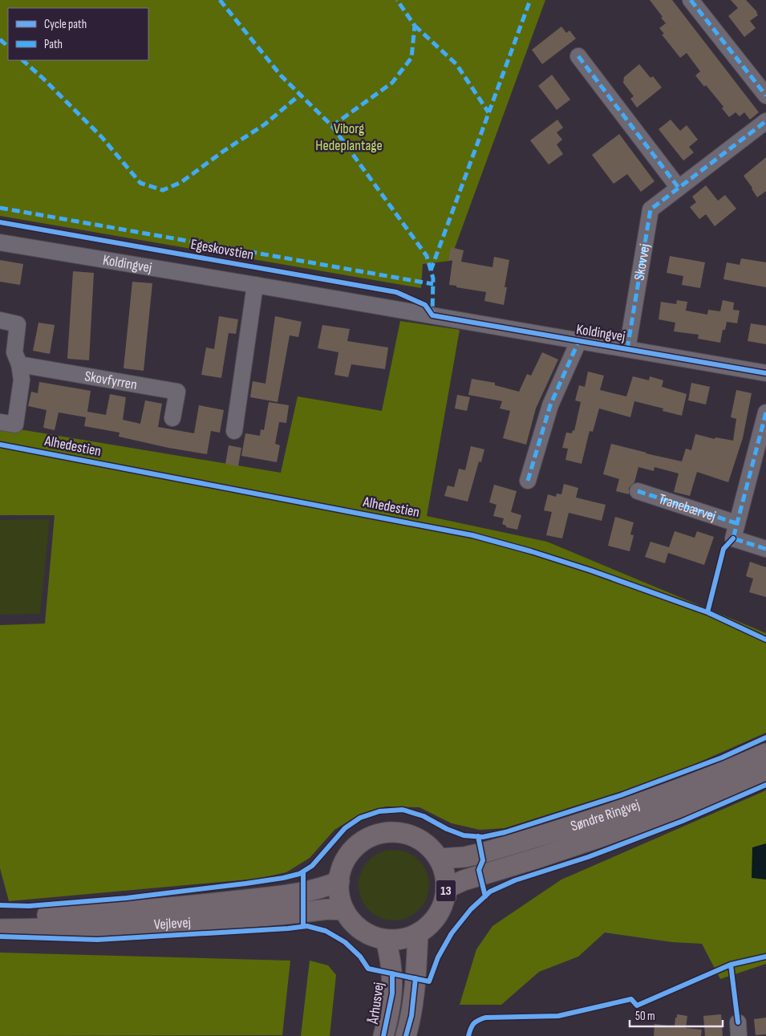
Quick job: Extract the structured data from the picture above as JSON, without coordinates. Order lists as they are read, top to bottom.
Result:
{
  "streets": {
    "main road": [
      "Søndre Ringvej",
      "13",
      "Vejlevej",
      "Århusvej"
    ],
    "street": [
      "Skovvej",
      "Koldingvej",
      "Skovfyrren",
      "Tranebærvej"
    ],
    "cycle path": ["Egeskovstien", "Alhedestien"]
  },
  "crossings": [
    ["Skovvej", "Koldingvej"],
    ["Søndre Ringvej", "13"],
    ["Søndre Ringvej", "Vejlevej"],
    ["Søndre Ringvej", "Århusvej"],
    ["13", "Vejlevej"],
    ["13", "Århusvej"],
    ["Vejlevej", "Århusvej"]
  ],
  "parks": ["Viborg Hedeplantage"],
  "legend": ["Cycle path", "Path"],
  "scale_bar": "50 m"
}
